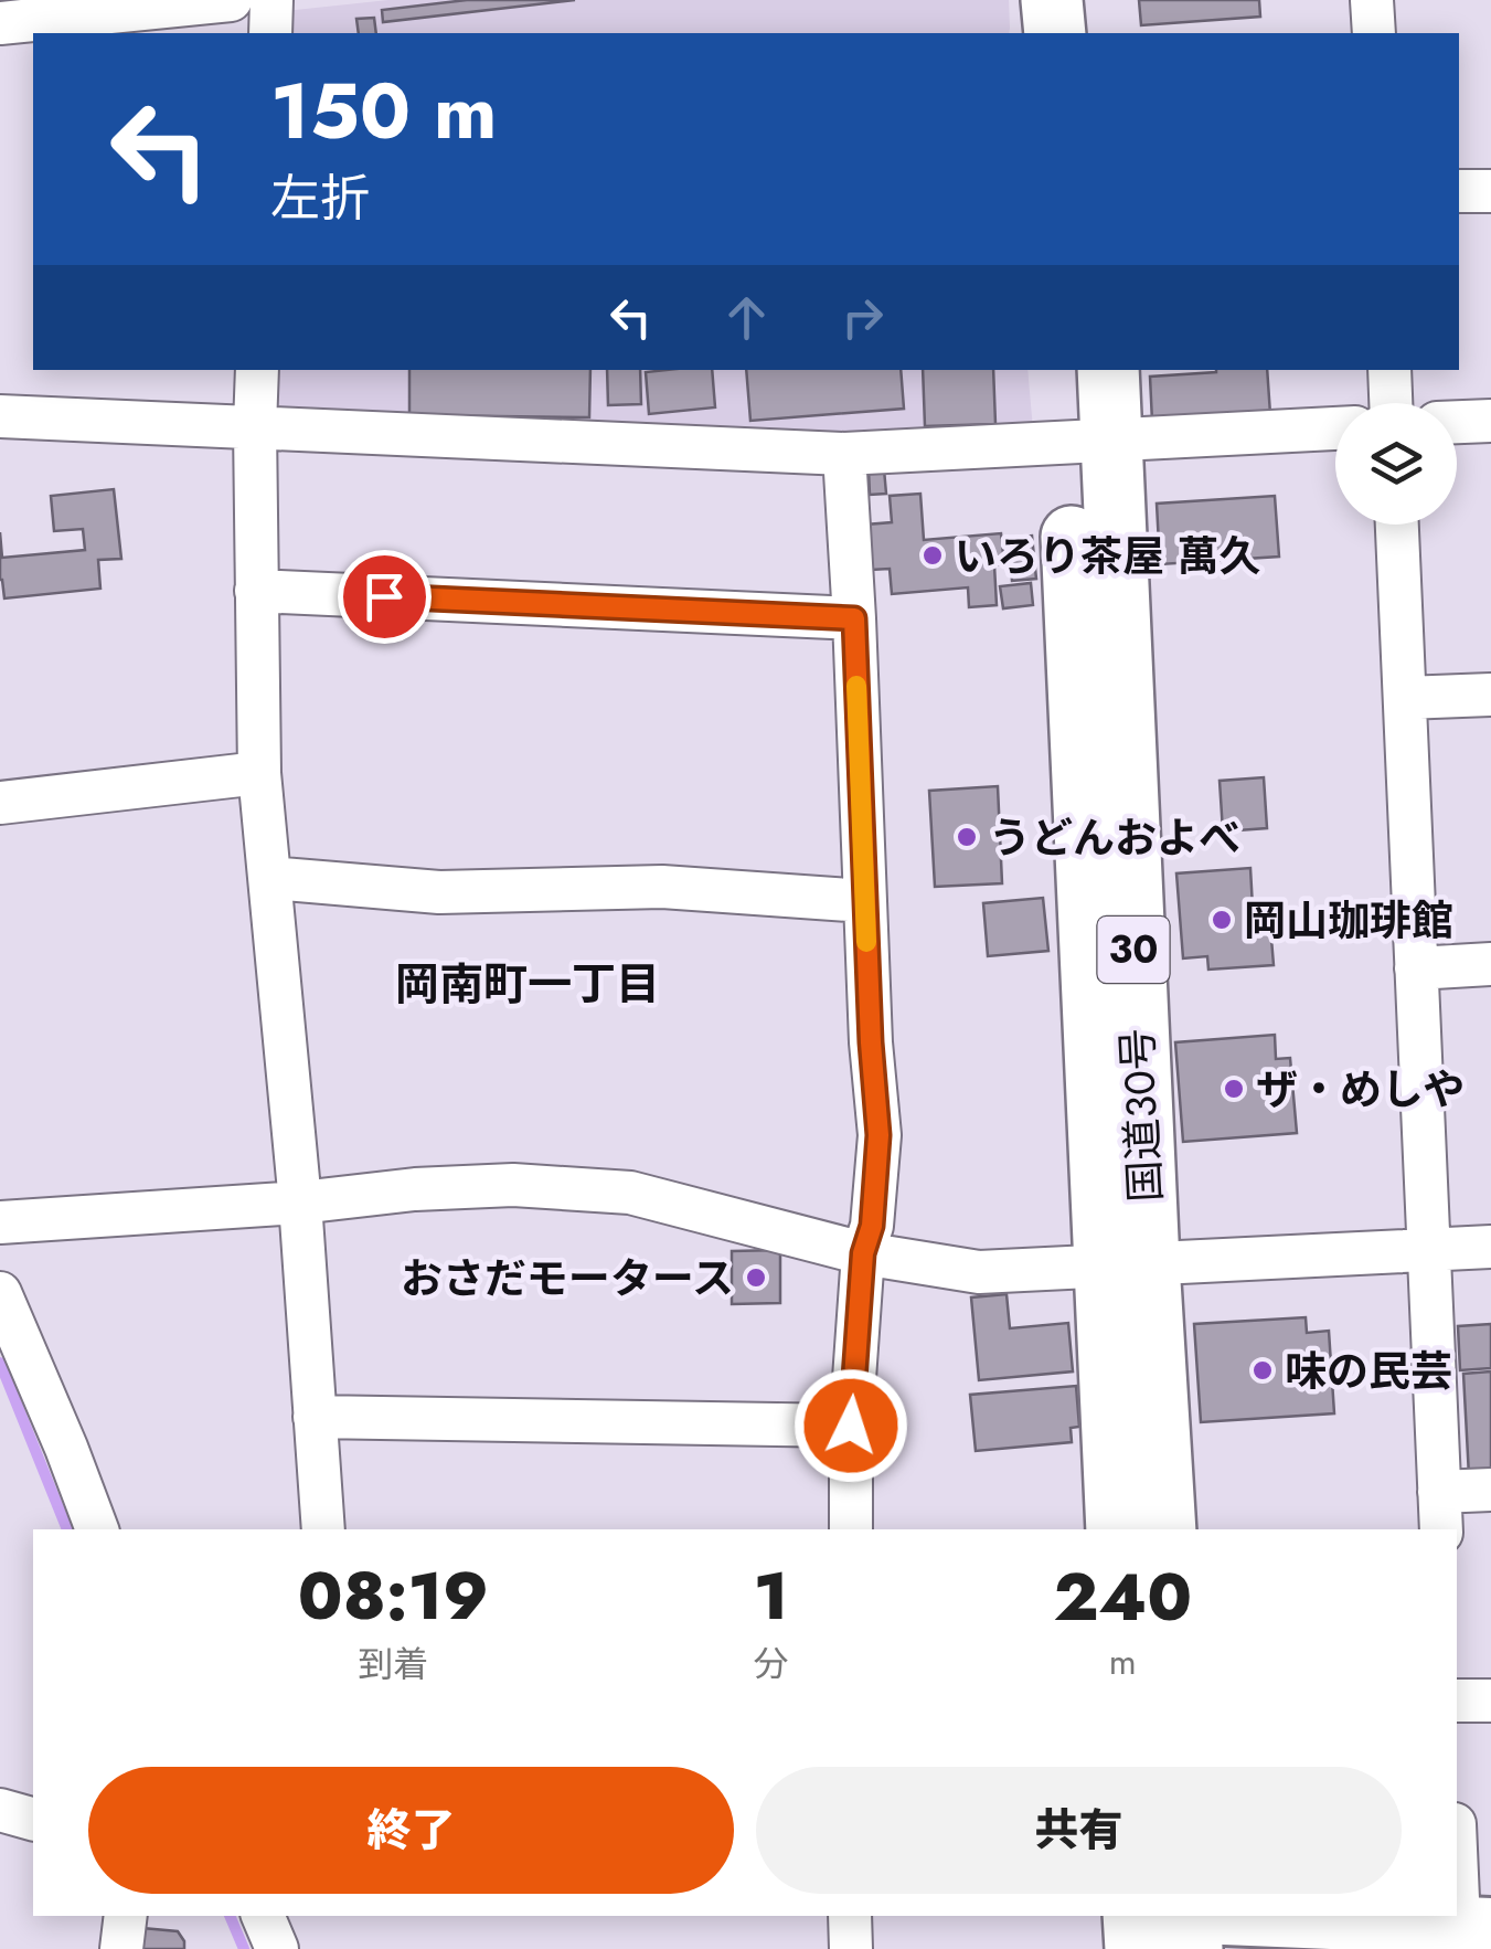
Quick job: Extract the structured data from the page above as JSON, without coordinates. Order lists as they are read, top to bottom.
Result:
{
  "streets": {
    "highway": ["30", "国道30号"]
  },
  "districts": ["岡南町一丁目"],
  "places": [
    "いろり茶屋 萬久",
    "うどんおよべ",
    "岡山珈琲館",
    "ザ・めしや",
    "おさだモータース",
    "味の民芸"
  ],
  "page": {
    "turn": ["150 m", "左折"],
    "eta": [
      "08:19",
      "到着",
      "1",
      "分",
      "240",
      "m"
    ],
    "buttons": ["終了", "共有"]
  }
}
